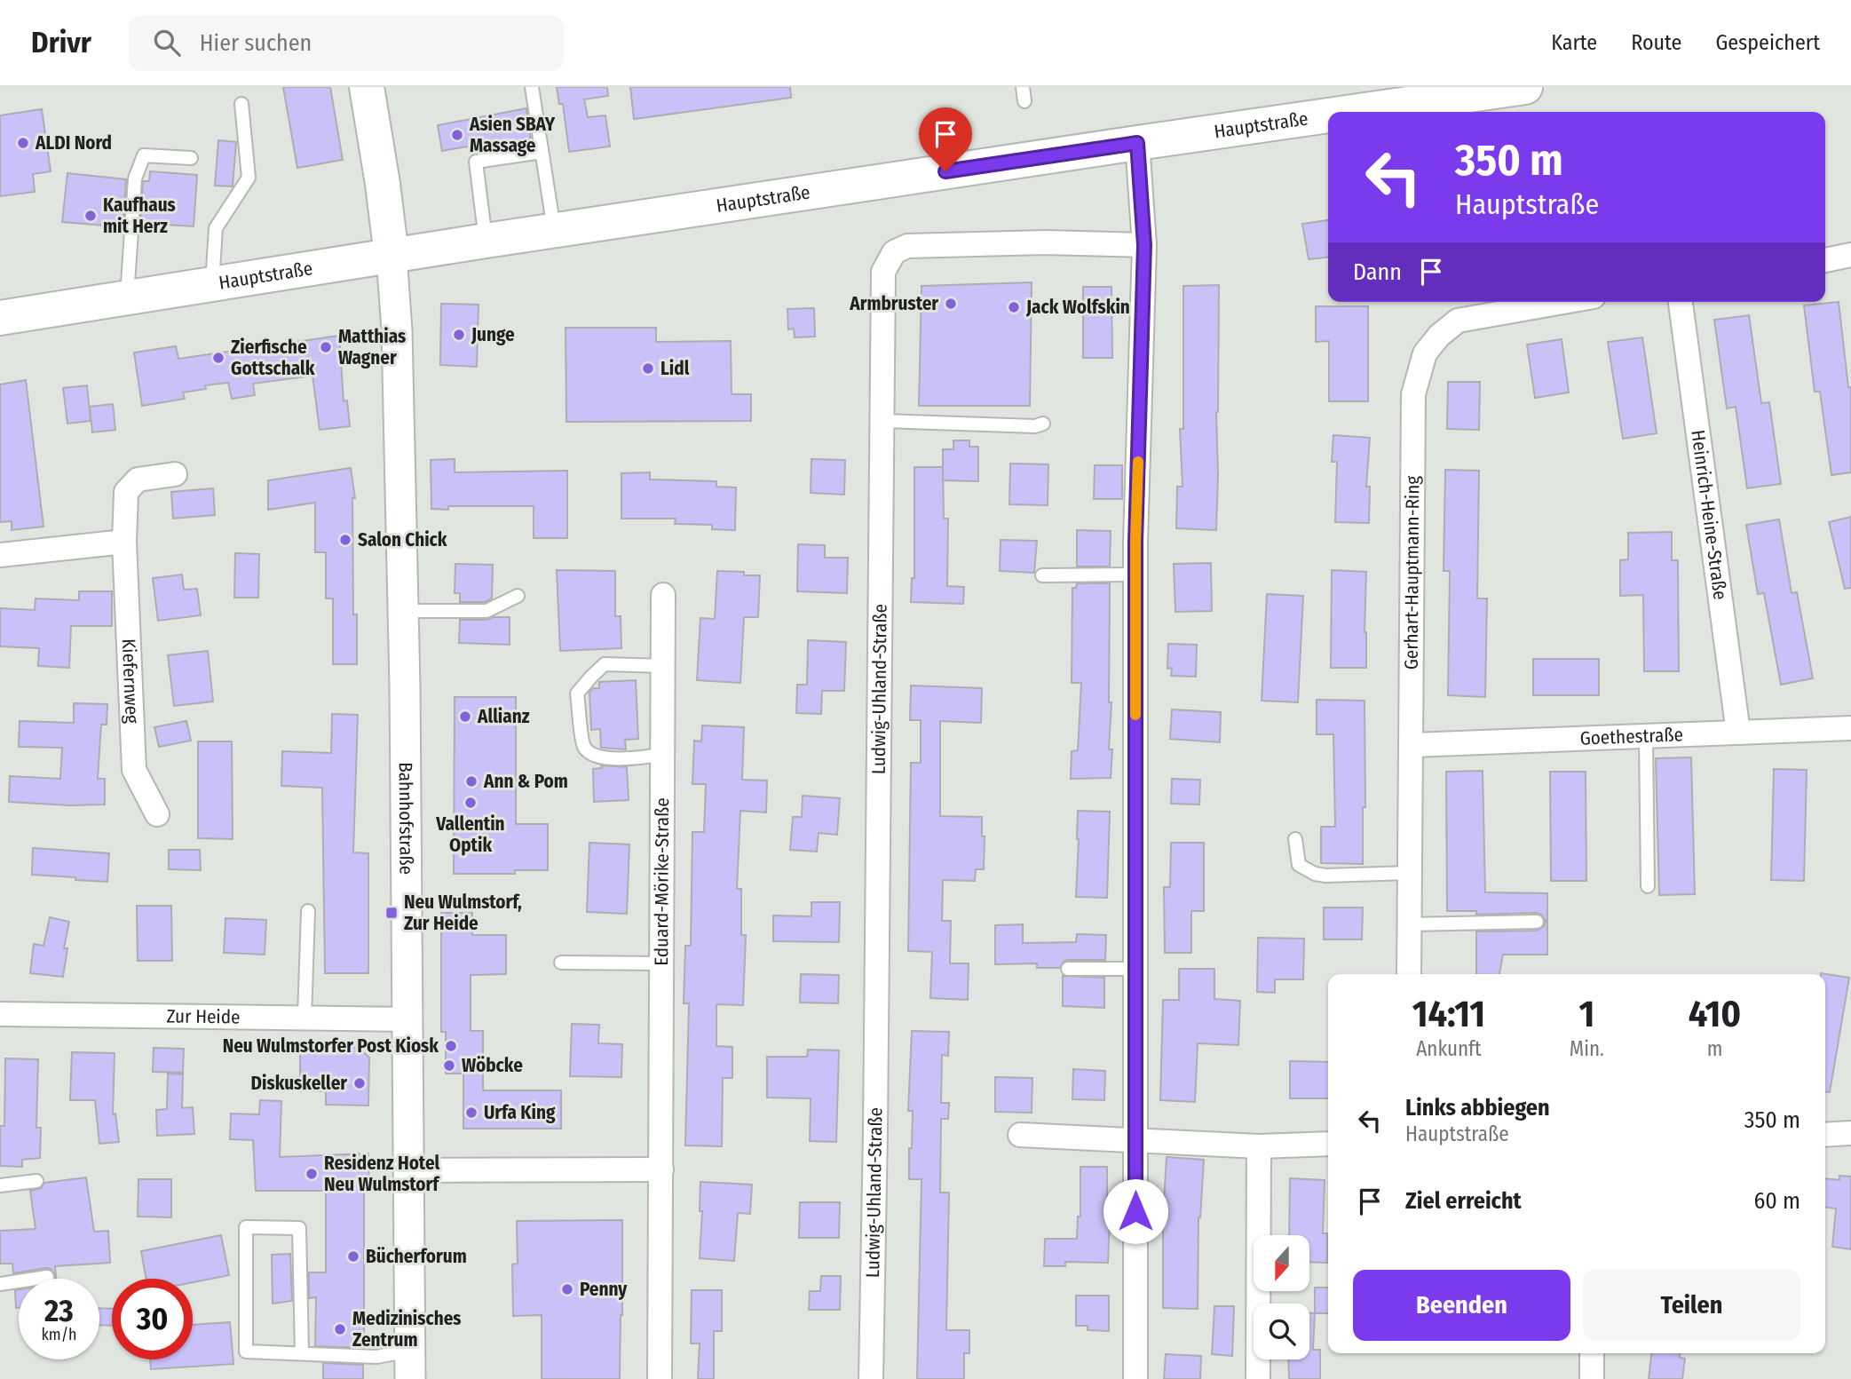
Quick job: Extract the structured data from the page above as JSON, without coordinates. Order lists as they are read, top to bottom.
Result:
{
  "streets": {
    "main road": ["Hauptstraße"],
    "street": [
      "Heinrich-Heine-Straße",
      "Gerhart-Hauptmann-Ring",
      "Kiefernweg",
      "Ludwig-Uhland-Straße",
      "Goethestraße",
      "Bahnhofstraße",
      "Eduard-Mörike-Straße",
      "Zur Heide"
    ]
  },
  "crossings": [
    ["Hauptstraße", "Bahnhofstraße"],
    ["Heinrich-Heine-Straße", "Goethestraße"],
    ["Gerhart-Hauptmann-Ring", "Goethestraße"],
    ["Bahnhofstraße", "Zur Heide"]
  ],
  "places": {
    "other": [
      "Asien SBAY Massage",
      "ALDI Nord",
      "Kaufhaus mit Herz",
      "Armbruster",
      "Jack Wolfskin",
      "Junge",
      "Matthias Wagner",
      "Zierfische Gottschalk",
      "Lidl",
      "Salon Chick",
      "Allianz",
      "Ann & Pom",
      "Vallentin Optik",
      "Neu Wulmstorfer Post Kiosk",
      "Wöbcke",
      "Diskuskeller",
      "Urfa King",
      "Residenz Hotel Neu Wulmstorf",
      "Bücherforum",
      "Penny",
      "Medizinisches Zentrum"
    ],
    "transit": ["Neu Wulmstorf, Zur Heide"]
  },
  "north": "bottom",
  "page": {
    "header": "Drivr",
    "search": "Hier suchen",
    "nav": ["Karte", "Route", "Gespeichert"],
    "turn": ["350 m", "Hauptstraße"],
    "then": "Dann",
    "eta": [
      "14:11",
      "Ankunft",
      "1",
      "Min.",
      "410",
      "m"
    ],
    "list": [
      {
        "name": "Links abbiegen",
        "note": "Hauptstraße",
        "value": "350 m"
      },
      {
        "name": "Ziel erreicht",
        "value": "60 m"
      }
    ],
    "buttons": ["Beenden", "Teilen"],
    "speed": "23 km/h",
    "limit": "30"
  }
}
